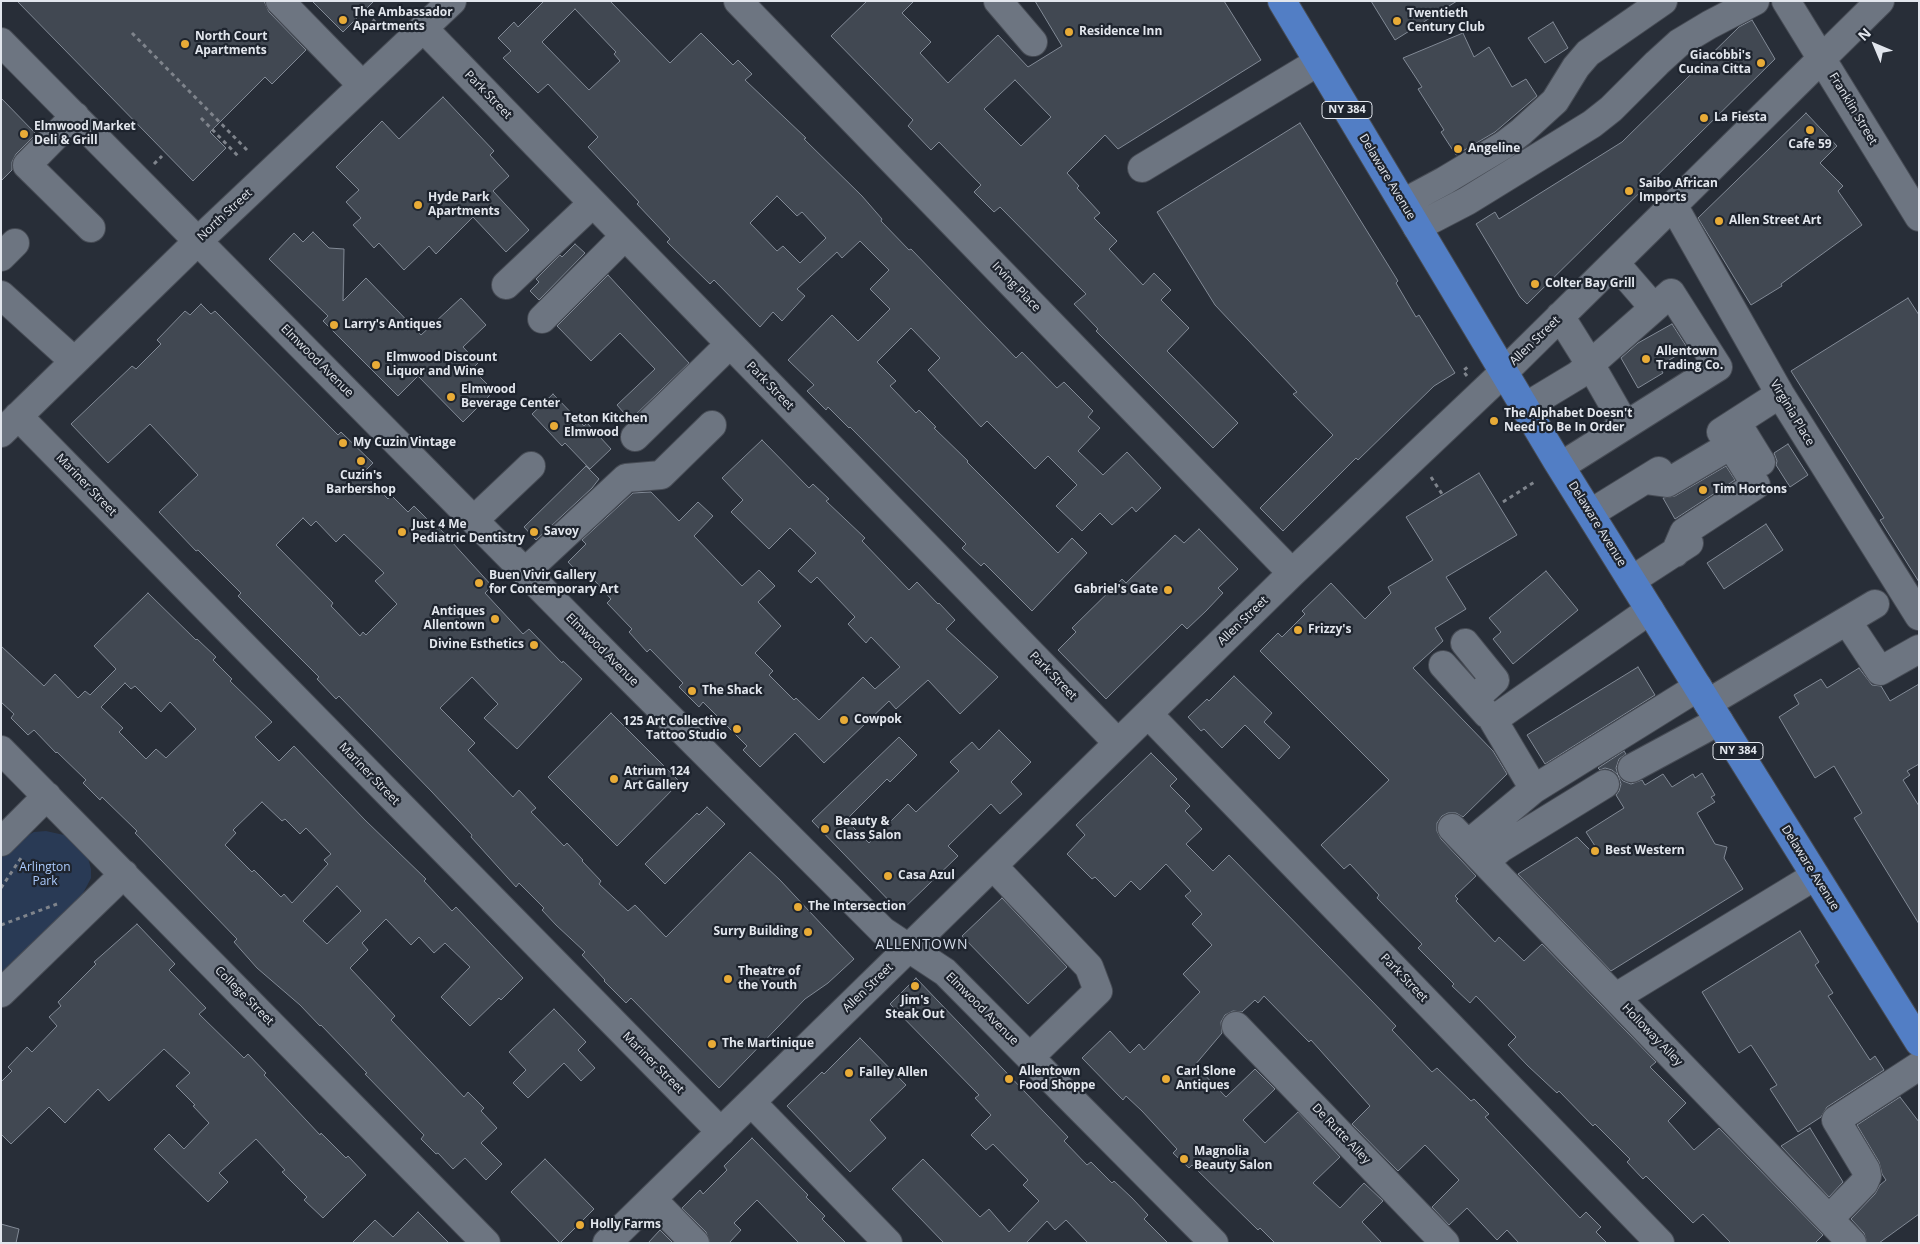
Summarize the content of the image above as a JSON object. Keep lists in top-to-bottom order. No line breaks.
{"streets":{"main road":["NY 384","Delaware Avenue"],"street":["Park Street","Franklin Street","North Street","Irving Place","Allen Street","Elmwood Avenue","Virginia Place","Mariner Street","College Street","Holloway Alley","De Rutte Alley"]},"crossings":[["Park Street","North Street"],["Park Street","Allen Street"],["Franklin Street","Allen Street"],["Delaware Avenue","Allen Street"],["North Street","Elmwood Avenue"],["North Street","Mariner Street"],["Irving Place","Allen Street"],["Allen Street","Elmwood Avenue"],["Allen Street","Virginia Place"],["Allen Street","Mariner Street"]],"districts":["ALLENTOWN"],"parks":["Arlington Park"],"places":["The Ambassador Apartments","Twentieth Century Club","Residence Inn","North Court Apartments","Giacobbi's Cucina Citta","La Fiesta","Cafe 59","Elmwood Market Deli & Grill","Angeline","Saibo African Imports","Hyde Park Apartments","Allen Street Art","Colter Bay Grill","Larry's Antiques","Allentown Trading Co.","Elmwood Discount Liquor and Wine","Elmwood Beverage Center","The Alphabet Doesn't Need To Be In Order","Teton Kitchen Elmwood","My Cuzin Vintage","Cuzin's Barbershop","Tim Hortons","Just 4 Me Pediatric Dentistry","Savoy","Buen Vivir Gallery for Contemporary Art","Gabriel's Gate","Antiques Allentown","Frizzy's","Divine Esthetics","The Shack","Cowpok","125 Art Collective Tattoo Studio","Atrium 124 Art Gallery","Beauty & Class Salon","Best Western","Casa Azul","The Intersection","Surry Building","Theatre of the Youth","Jim's Steak Out","The Martinique","Falley Allen","Allentown Food Shoppe","Carl Slone Antiques","Magnolia Beauty Salon","Holly Farms"],"north":"top left"}
